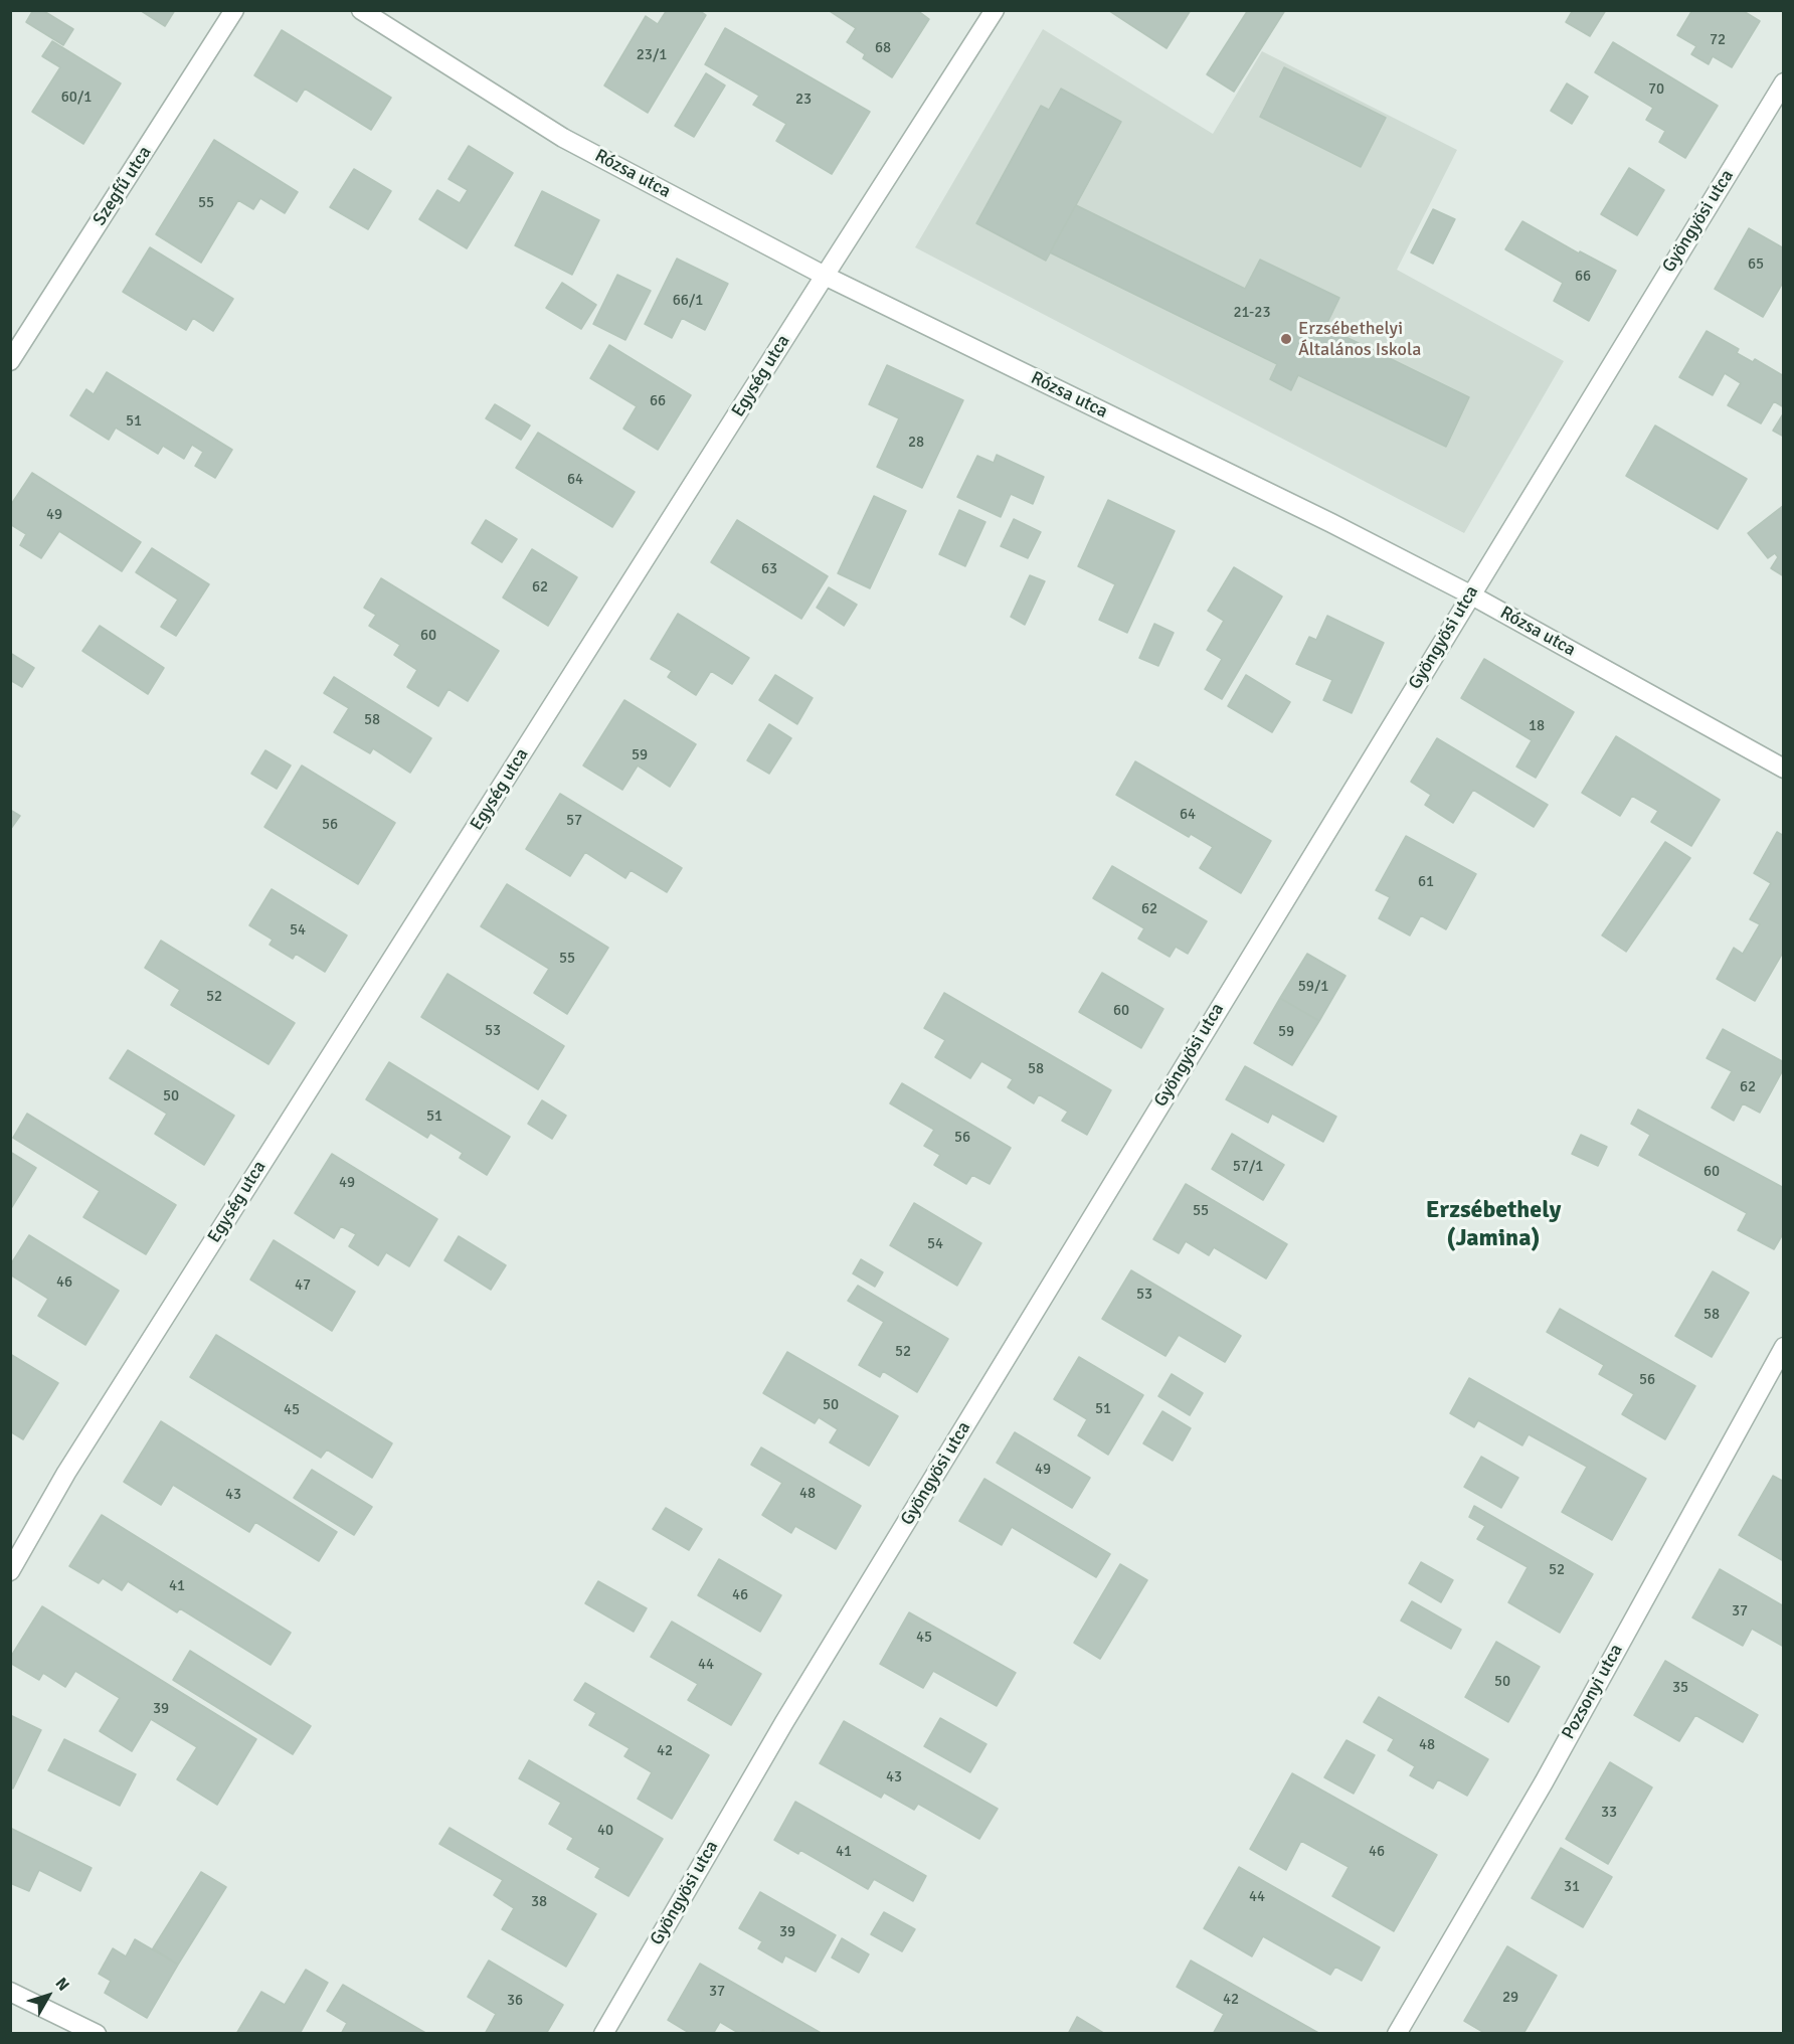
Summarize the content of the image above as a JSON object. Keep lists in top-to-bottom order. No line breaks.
{"streets":{"street":["Rózsa utca","Szegfű utca","Gyöngyösi utca","Egység utca","Pozsonyi utca"]},"crossings":[["Rózsa utca","Gyöngyösi utca"],["Rózsa utca","Egység utca"]],"districts":["Erzsébethely (Jamina)"],"places":["Erzsébethelyi Általános Iskola"],"house_numbers":["72","68","23/1","70","60/1","23","55","65","66","66/1","21-23","66","51","28","64","49","63","62","60","58","18","59","64","57","56","61","62","54","55","59/1","52","60","53","59","58","62","50","51","56","57/1","60","49","55","54","46","47","53","58","52","56","50","51","45","49","48","43","52","41","46","37","45","44","50","35","39","48","42","43","33","40","41","46","31","44","38","39","37","29","42","36"],"north":"top right"}
